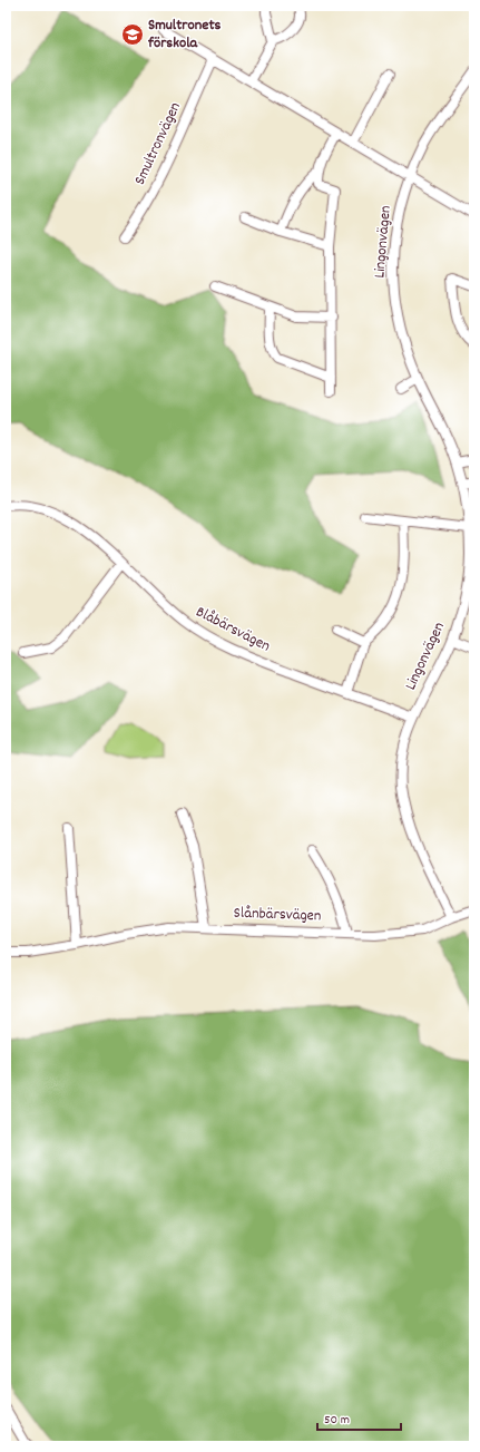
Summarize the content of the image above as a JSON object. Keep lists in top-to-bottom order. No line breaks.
{"streets":{"street":["Smultronvägen","Lingonvägen","Blåbärsvägen","Slånbärsvägen"]},"crossings":[["Lingonvägen","Blåbärsvägen"],["Lingonvägen","Slånbärsvägen"]],"places":{"school or university":["Smultronets förskola"]},"scale_bar":"50 m"}
